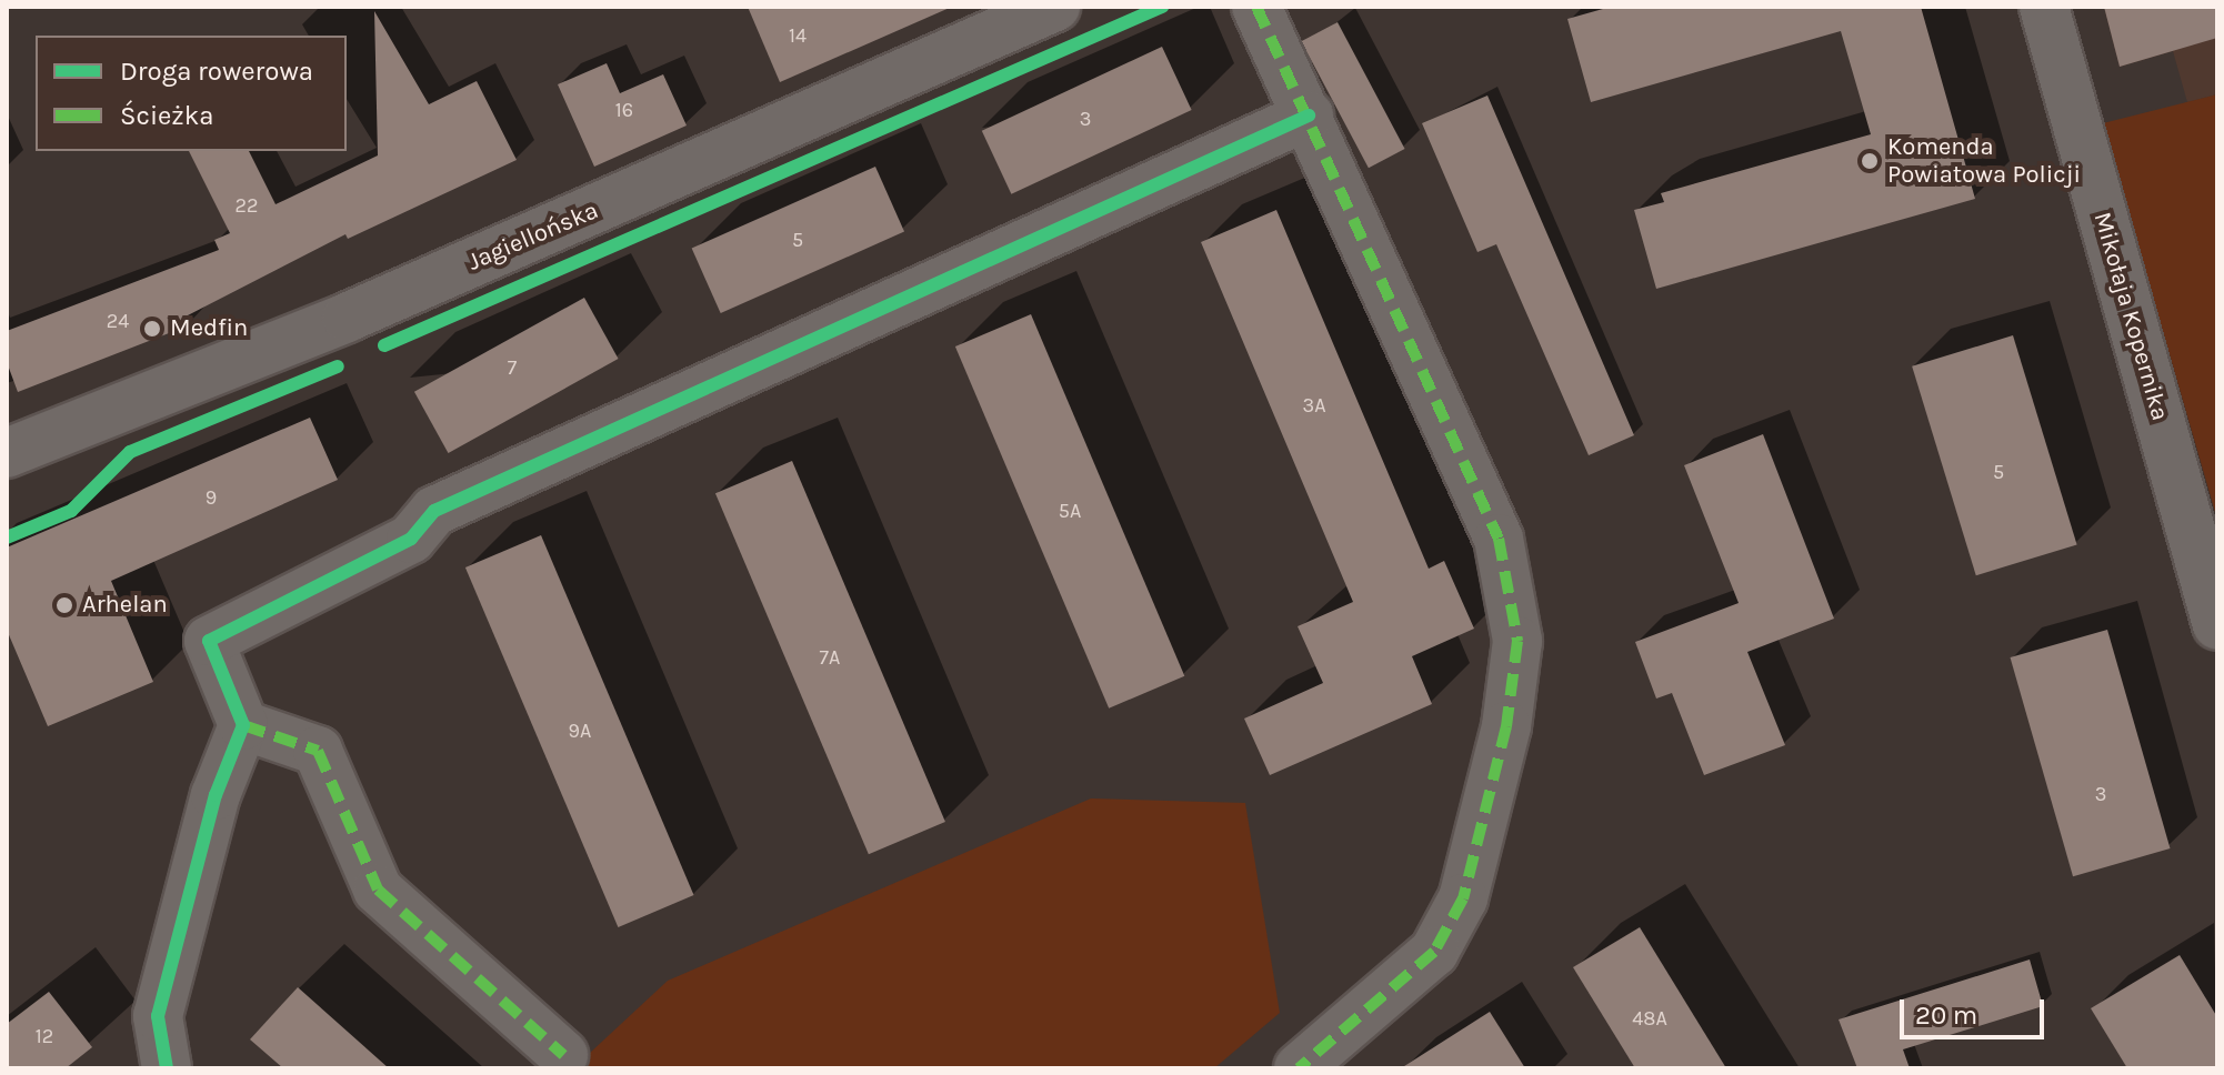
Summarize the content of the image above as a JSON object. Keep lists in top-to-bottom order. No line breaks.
{"streets":{"street":["Jagiellońska","Mikołaja Kopernika"]},"places":["Komenda Powiatowa Policji","Medfin","Arhelan"],"house_numbers":["14","16","3","22","5","24","7","3A","5","9","5A","7A","9A","3","48A","12"],"legend":["Droga rowerowa","Ścieżka"],"scale_bar":"20 m"}
